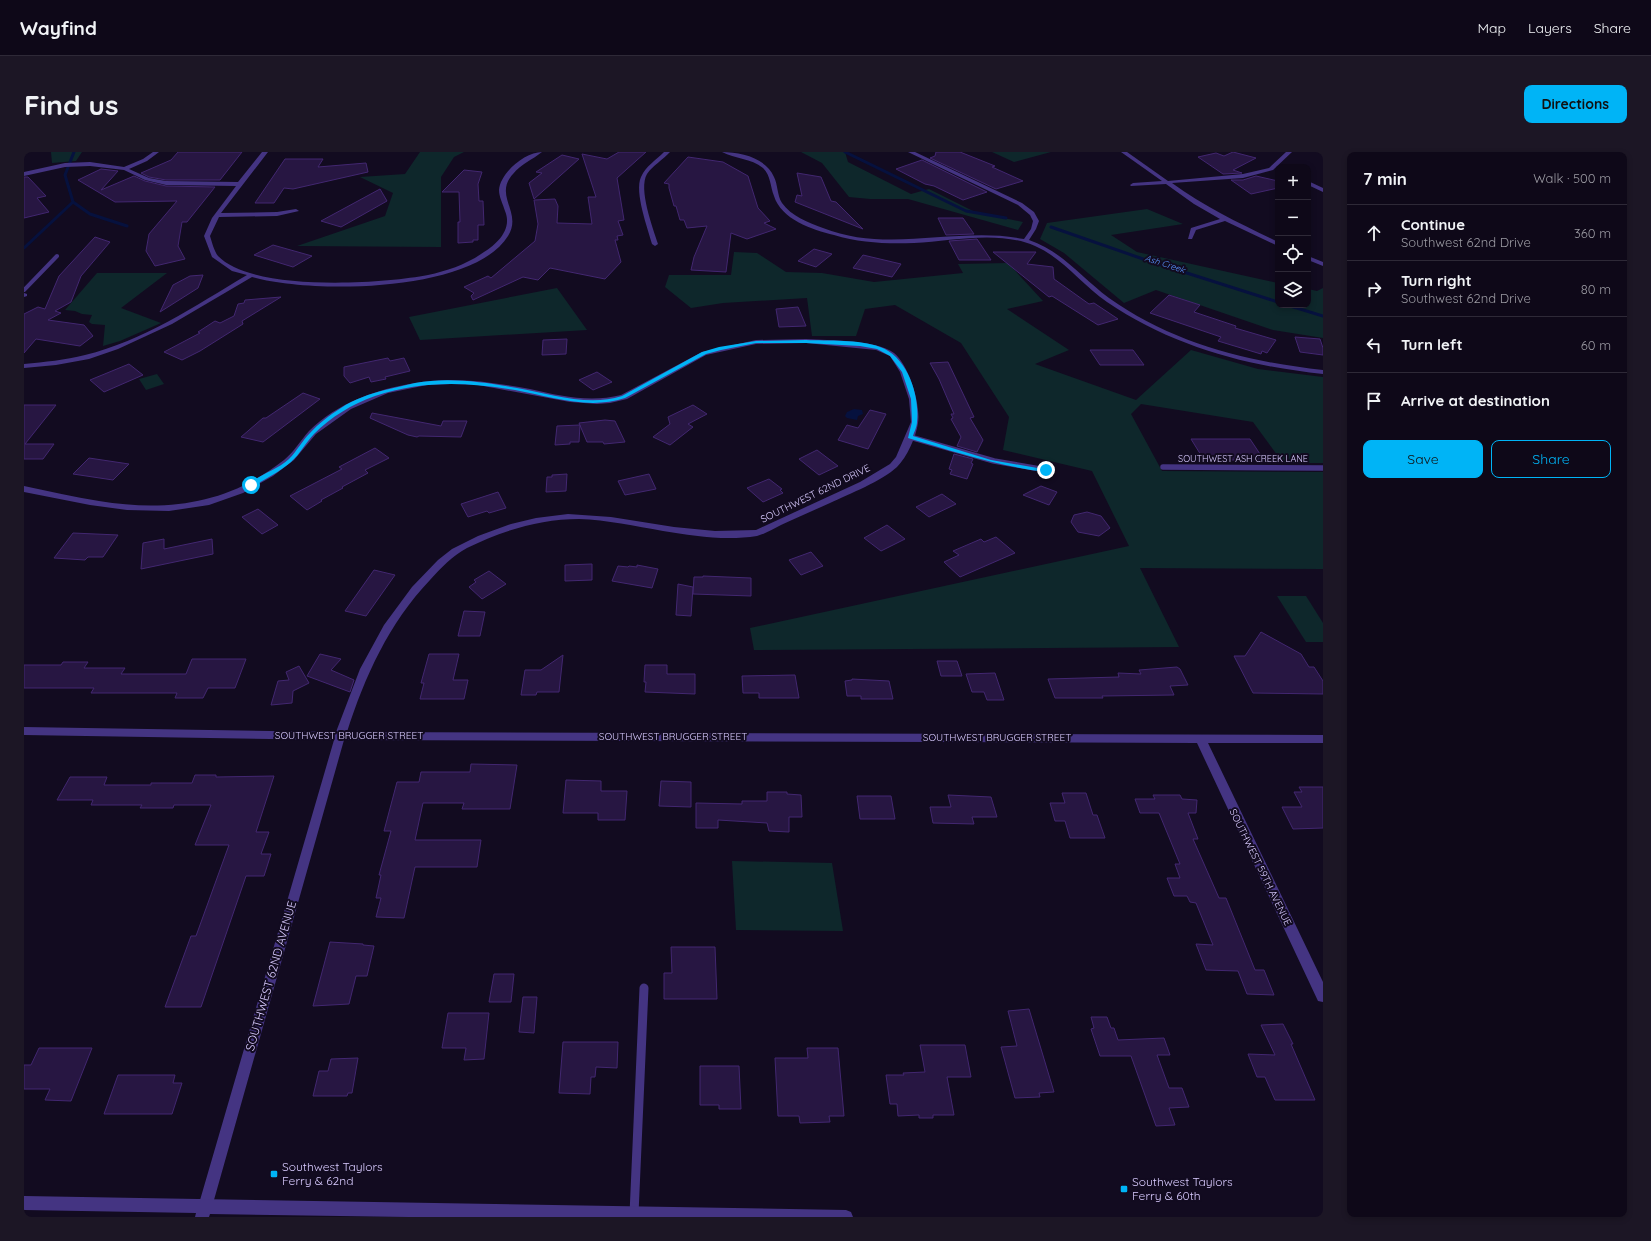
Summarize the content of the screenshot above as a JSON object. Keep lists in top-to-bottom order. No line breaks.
{"streets":{"street":["SOUTHWEST 62ND DRIVE","SOUTHWEST BRUGGER STREET","SOUTHWEST 59TH AVENUE","SOUTHWEST 62ND AVENUE"],"lane":["SOUTHWEST ASH CREEK LANE"]},"crossings":[["SOUTHWEST 62ND DRIVE","SOUTHWEST BRUGGER STREET"],["SOUTHWEST 62ND DRIVE","SOUTHWEST 62ND AVENUE"],["SOUTHWEST BRUGGER STREET","SOUTHWEST 59TH AVENUE"],["SOUTHWEST BRUGGER STREET","SOUTHWEST 62ND AVENUE"]],"water":["Ash Creek"],"places":{"transit":["Southwest Taylors Ferry & 62nd","Southwest Taylors Ferry & 60th"]},"page":{"header":"Wayfind","nav":["Map","Layers","Share"],"buttons":["Directions",["Save","Share"]],"title":"Find us","heading":["7 min","Walk · 500 m"],"map_buttons":["+","−"],"list":[["Continue","Southwest 62nd Drive","360 m"],["Turn right","Southwest 62nd Drive","80 m"],["Turn left","60 m"],"Arrive at destination"]}}
